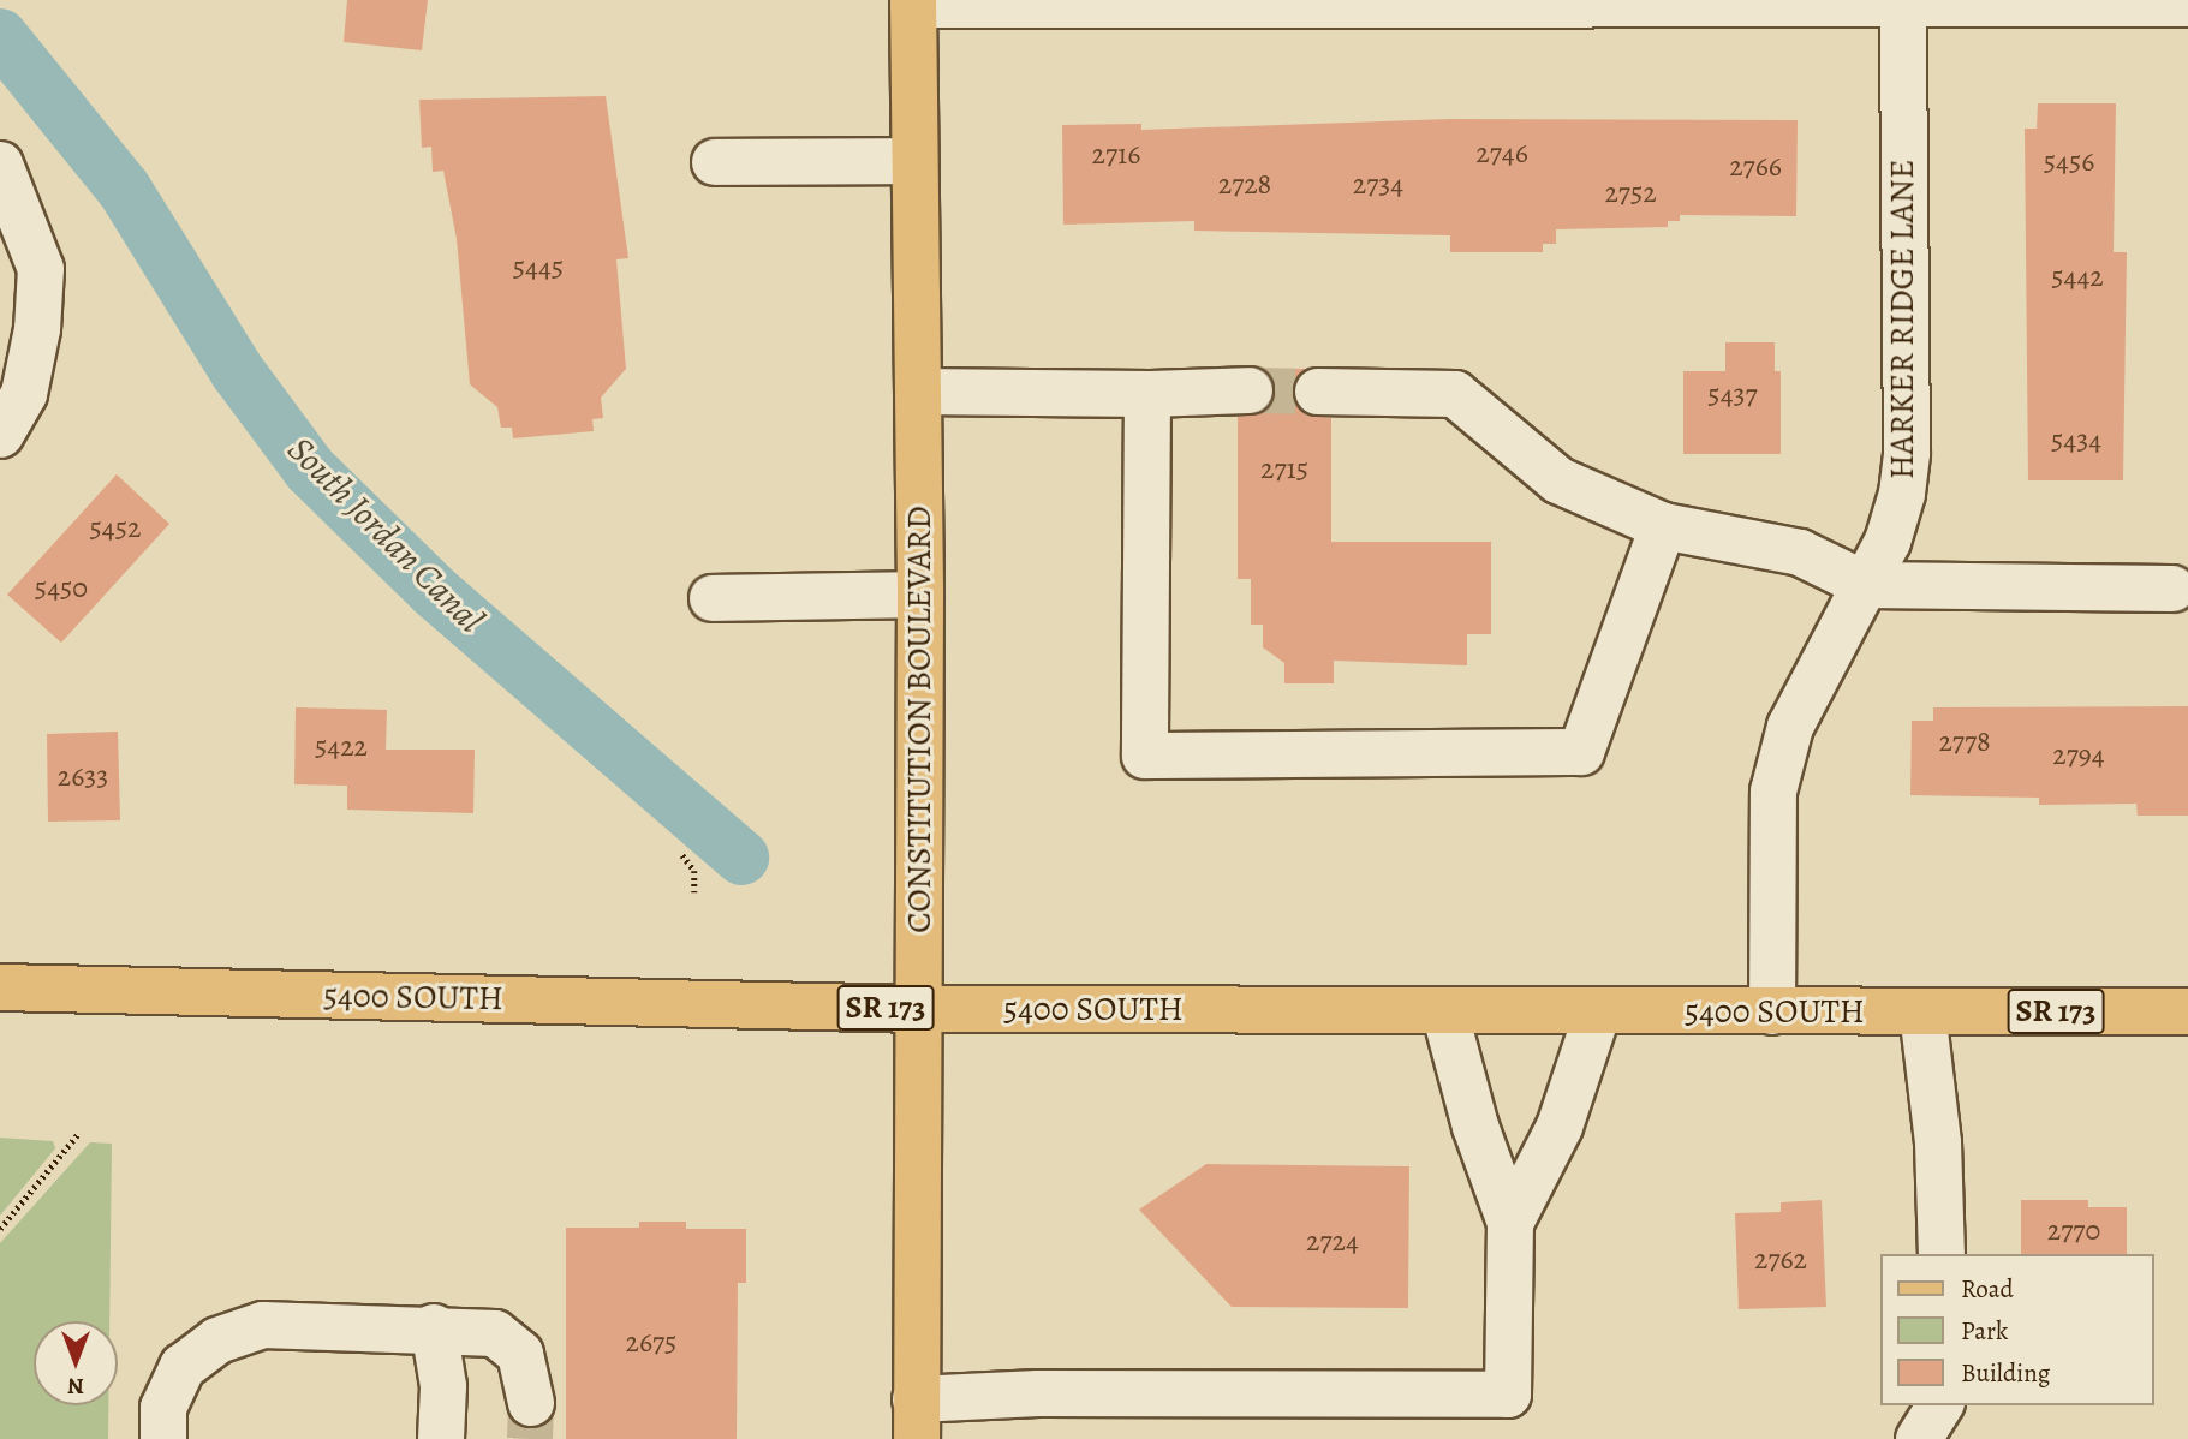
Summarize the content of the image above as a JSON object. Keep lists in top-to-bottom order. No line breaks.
{"streets":{"main road":["CONSTITUTION BOULEVARD","5400 SOUTH","SR 173"],"street":["HARKER RIDGE LANE"]},"crossings":[["HARKER RIDGE LANE","5400 SOUTH"],["CONSTITUTION BOULEVARD","5400 SOUTH"]],"water":["South Jordan Canal"],"house_numbers":["2746","2716","5456","2766","2728","2734","2752","5445","5442","5437","5434","2715","5452","5450","2778","5422","2794","2633","2770","2724","2762","2675"],"legend":["Road","Park","Building"],"north":"bottom"}
